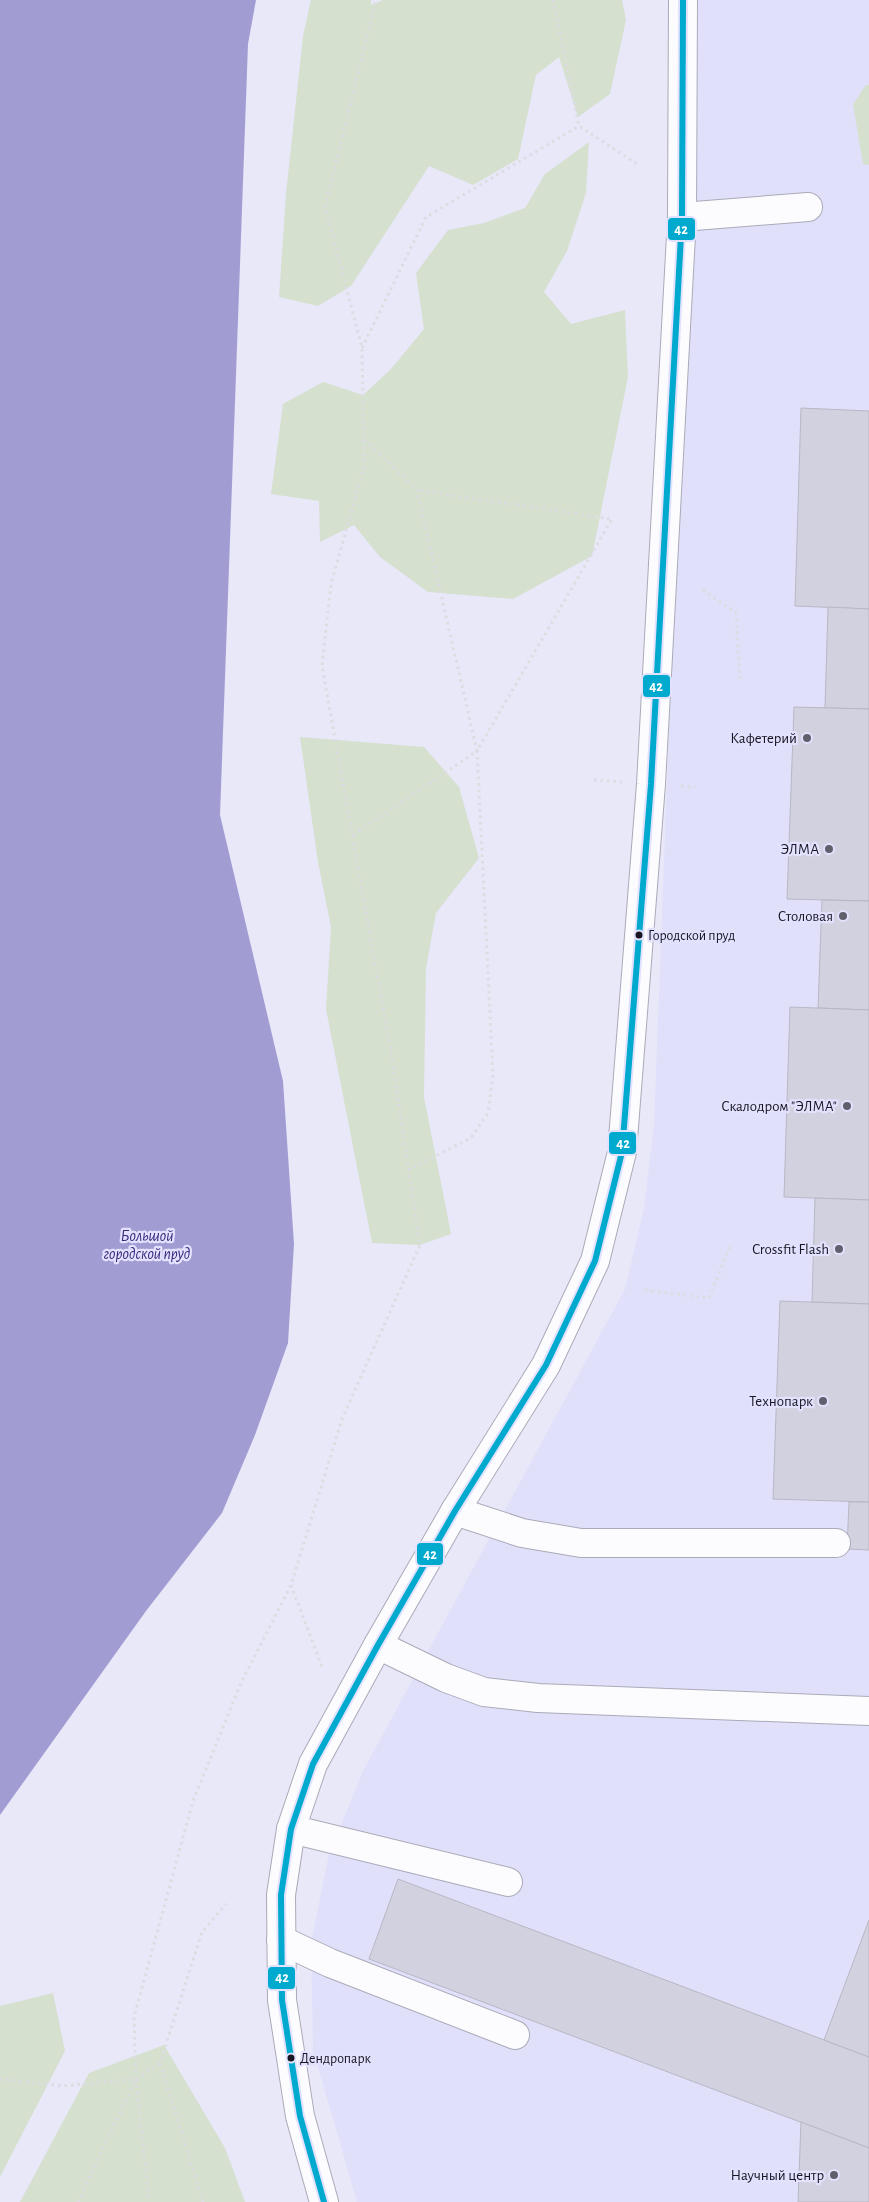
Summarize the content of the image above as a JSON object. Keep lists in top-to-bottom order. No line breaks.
{"water":["Большой городской пруд"],"places":["Кафетерий","ЭЛМА","Столовая","Городской пруд","Скалодром \"ЭЛМА\"","Crossfit Flash","Технопарк","Дендропарк","Научный центр"],"lines":["transit line 42"]}
